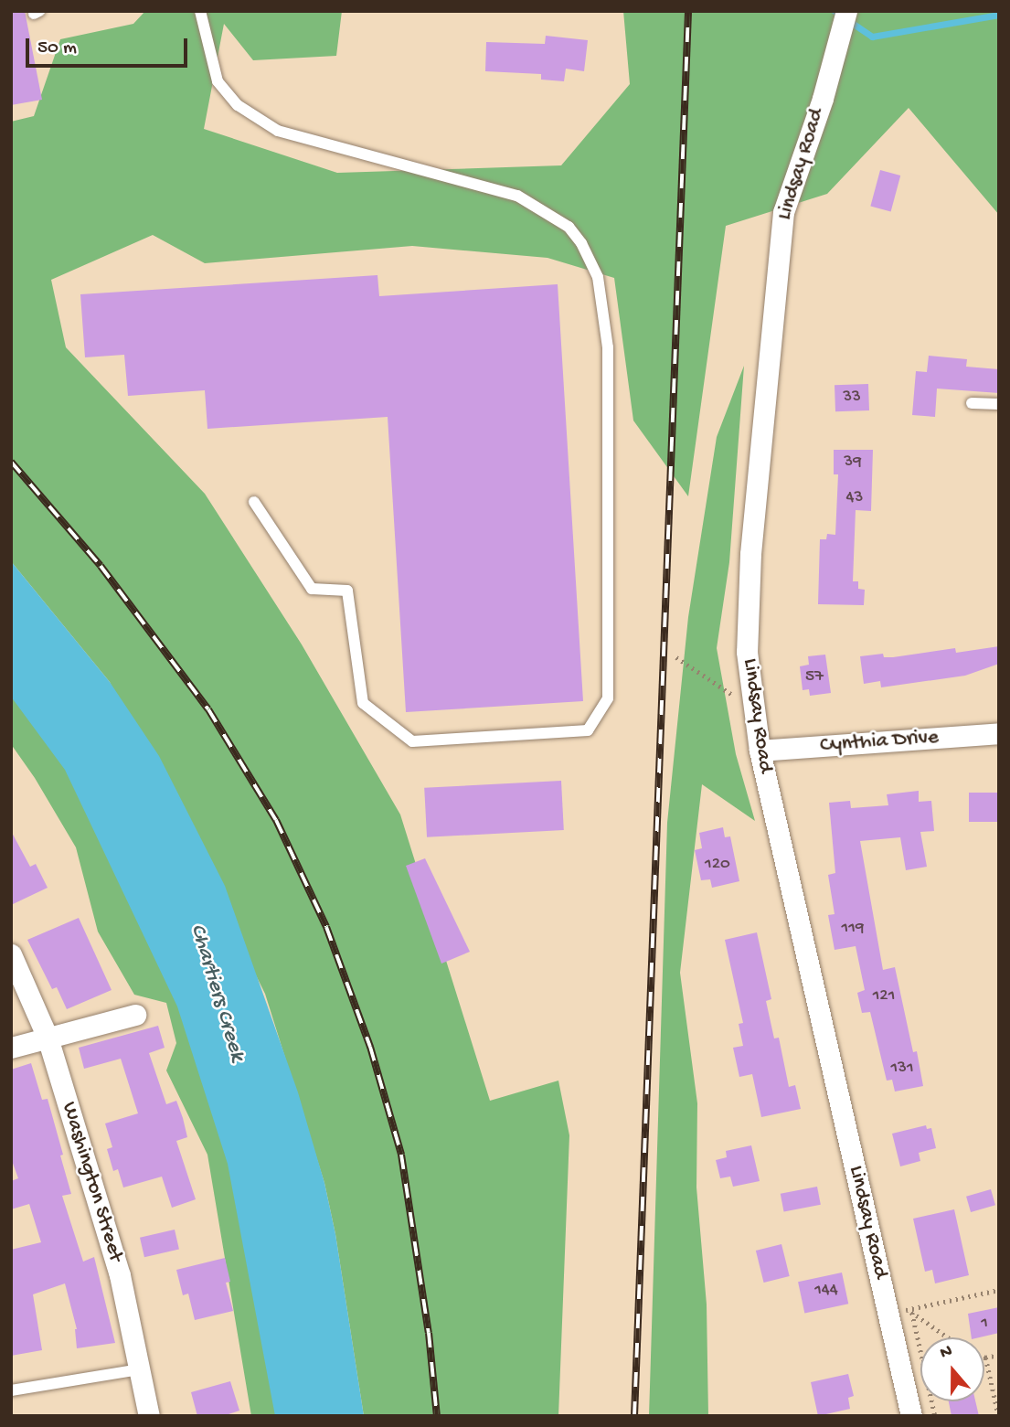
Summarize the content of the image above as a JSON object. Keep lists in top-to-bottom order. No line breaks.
{"streets":{"street":["Lindsay Road","Cynthia Drive","Washington Street"]},"crossings":[["Lindsay Road","Cynthia Drive"]],"water":["Chartiers Creek"],"house_numbers":["33","39","43","57","120","119","121","131","144","1"],"scale_bar":"50 m","north":"top"}
